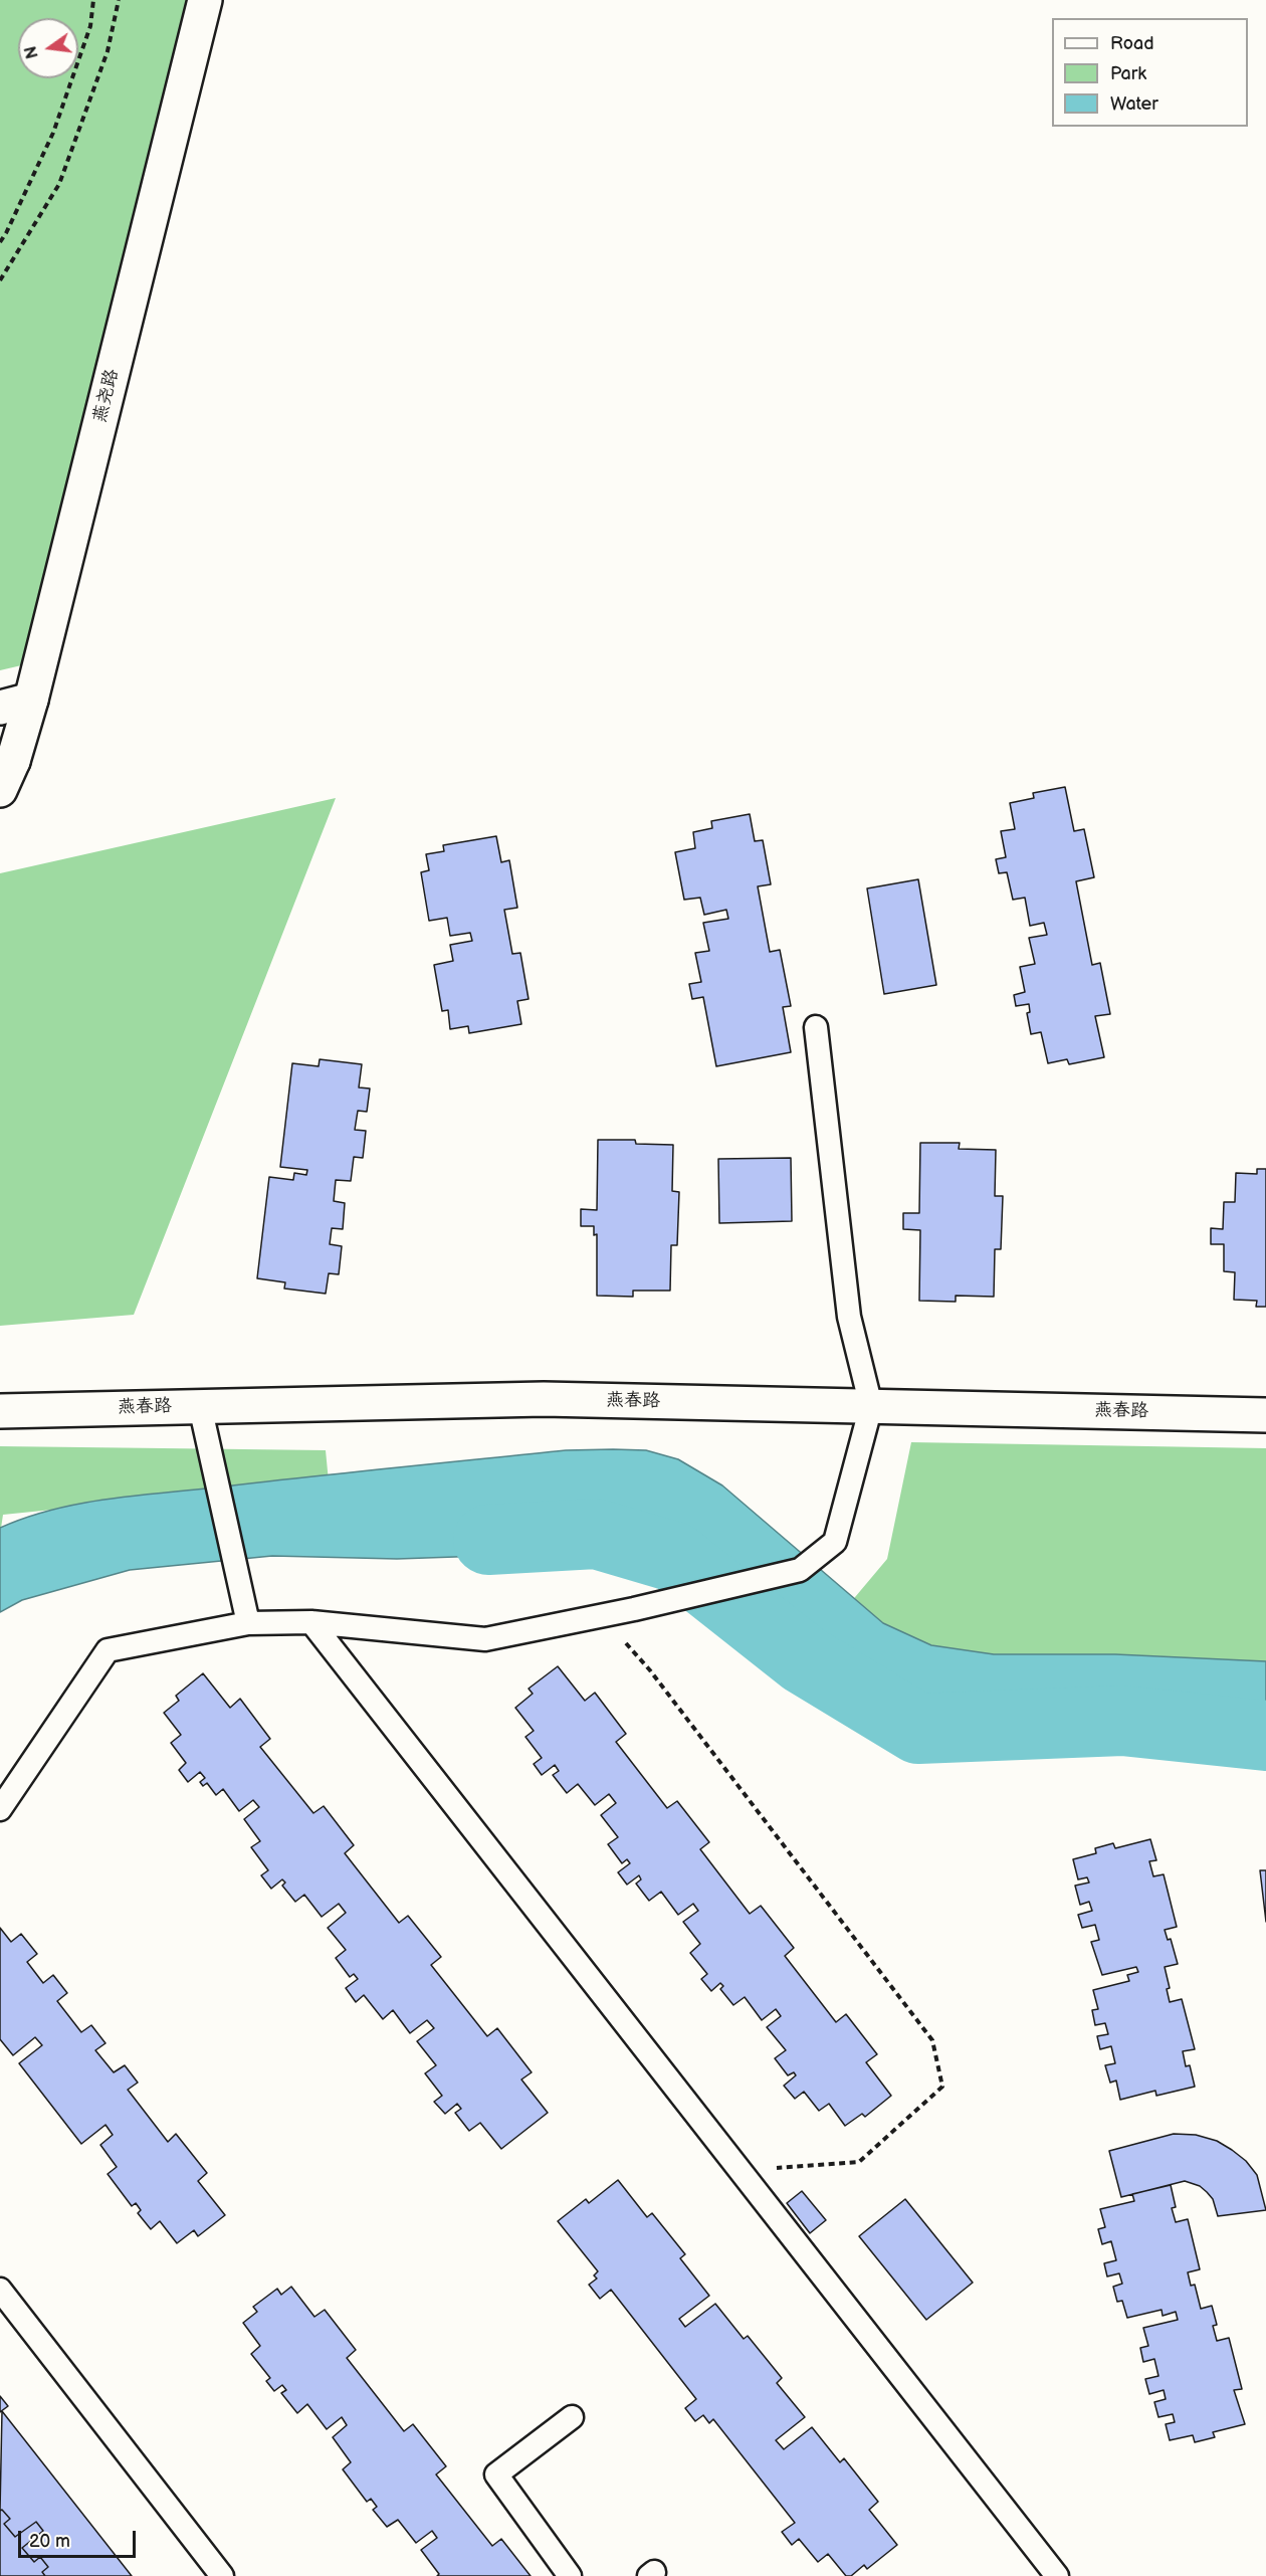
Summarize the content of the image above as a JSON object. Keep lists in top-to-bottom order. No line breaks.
{"streets":{"street":["燕尧路","燕春路"]},"legend":["Road","Park","Water"],"scale_bar":"20 m","north":"left"}
